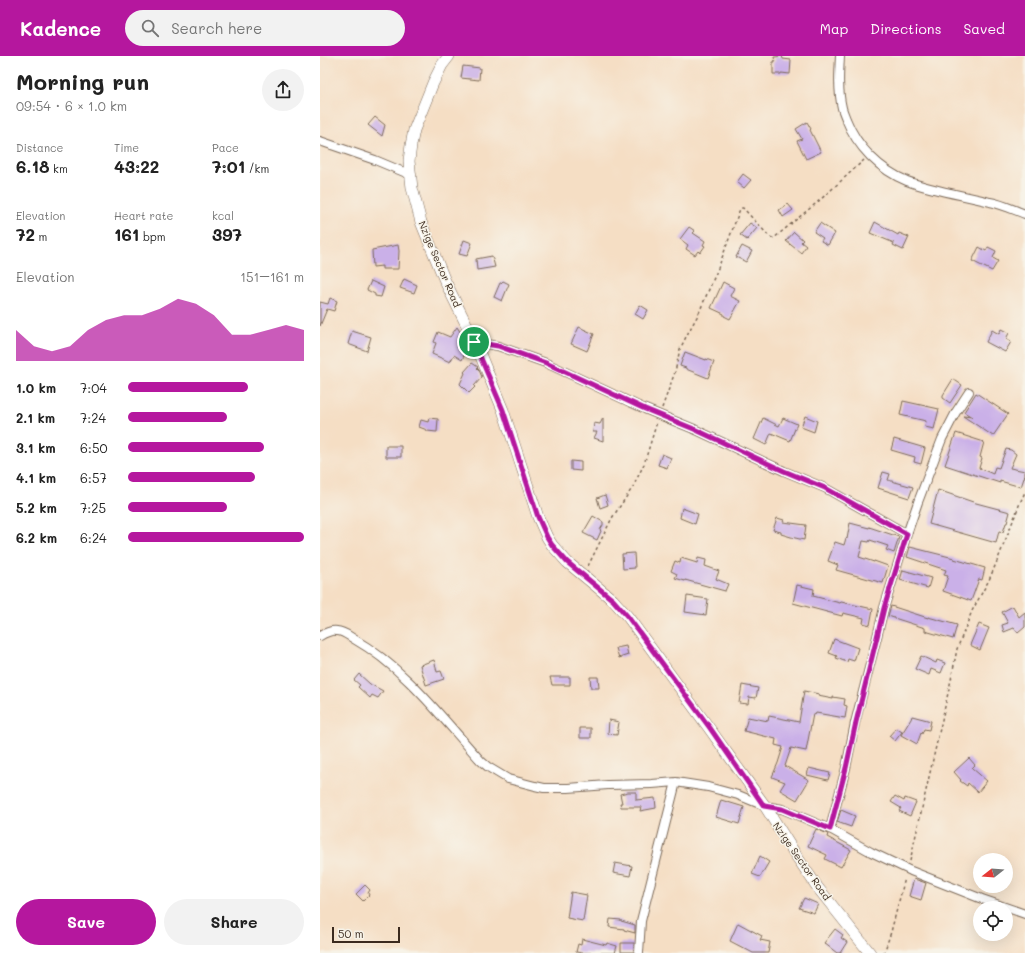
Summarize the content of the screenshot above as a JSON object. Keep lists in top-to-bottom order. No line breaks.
{"streets":{"main road":["Nzige Sector Road"]},"scale_bar":"50 m","north":"left","page":{"header":"Kadence","search":"Search here","nav":["Map","Directions","Saved"],"heading":["Morning run","09:54 · 6 × 1.0 km"],"stats":[["Distance","6.18 km"],["Time","43:22"],["Pace","7:01 /km"],["Elevation","72 m"],["Heart rate","161 bpm"],["kcal","397"]],"chart":["Elevation","151–161 m"],"list":[{"name":"1.0 km","note":"7:04"},{"name":"2.1 km","note":"7:24"},{"name":"3.1 km","note":"6:50"},{"name":"4.1 km","note":"6:57"},{"name":"5.2 km","note":"7:25"},{"name":"6.2 km","note":"6:24"}],"buttons":["Save","Share"],"scale":"50 m"}}
